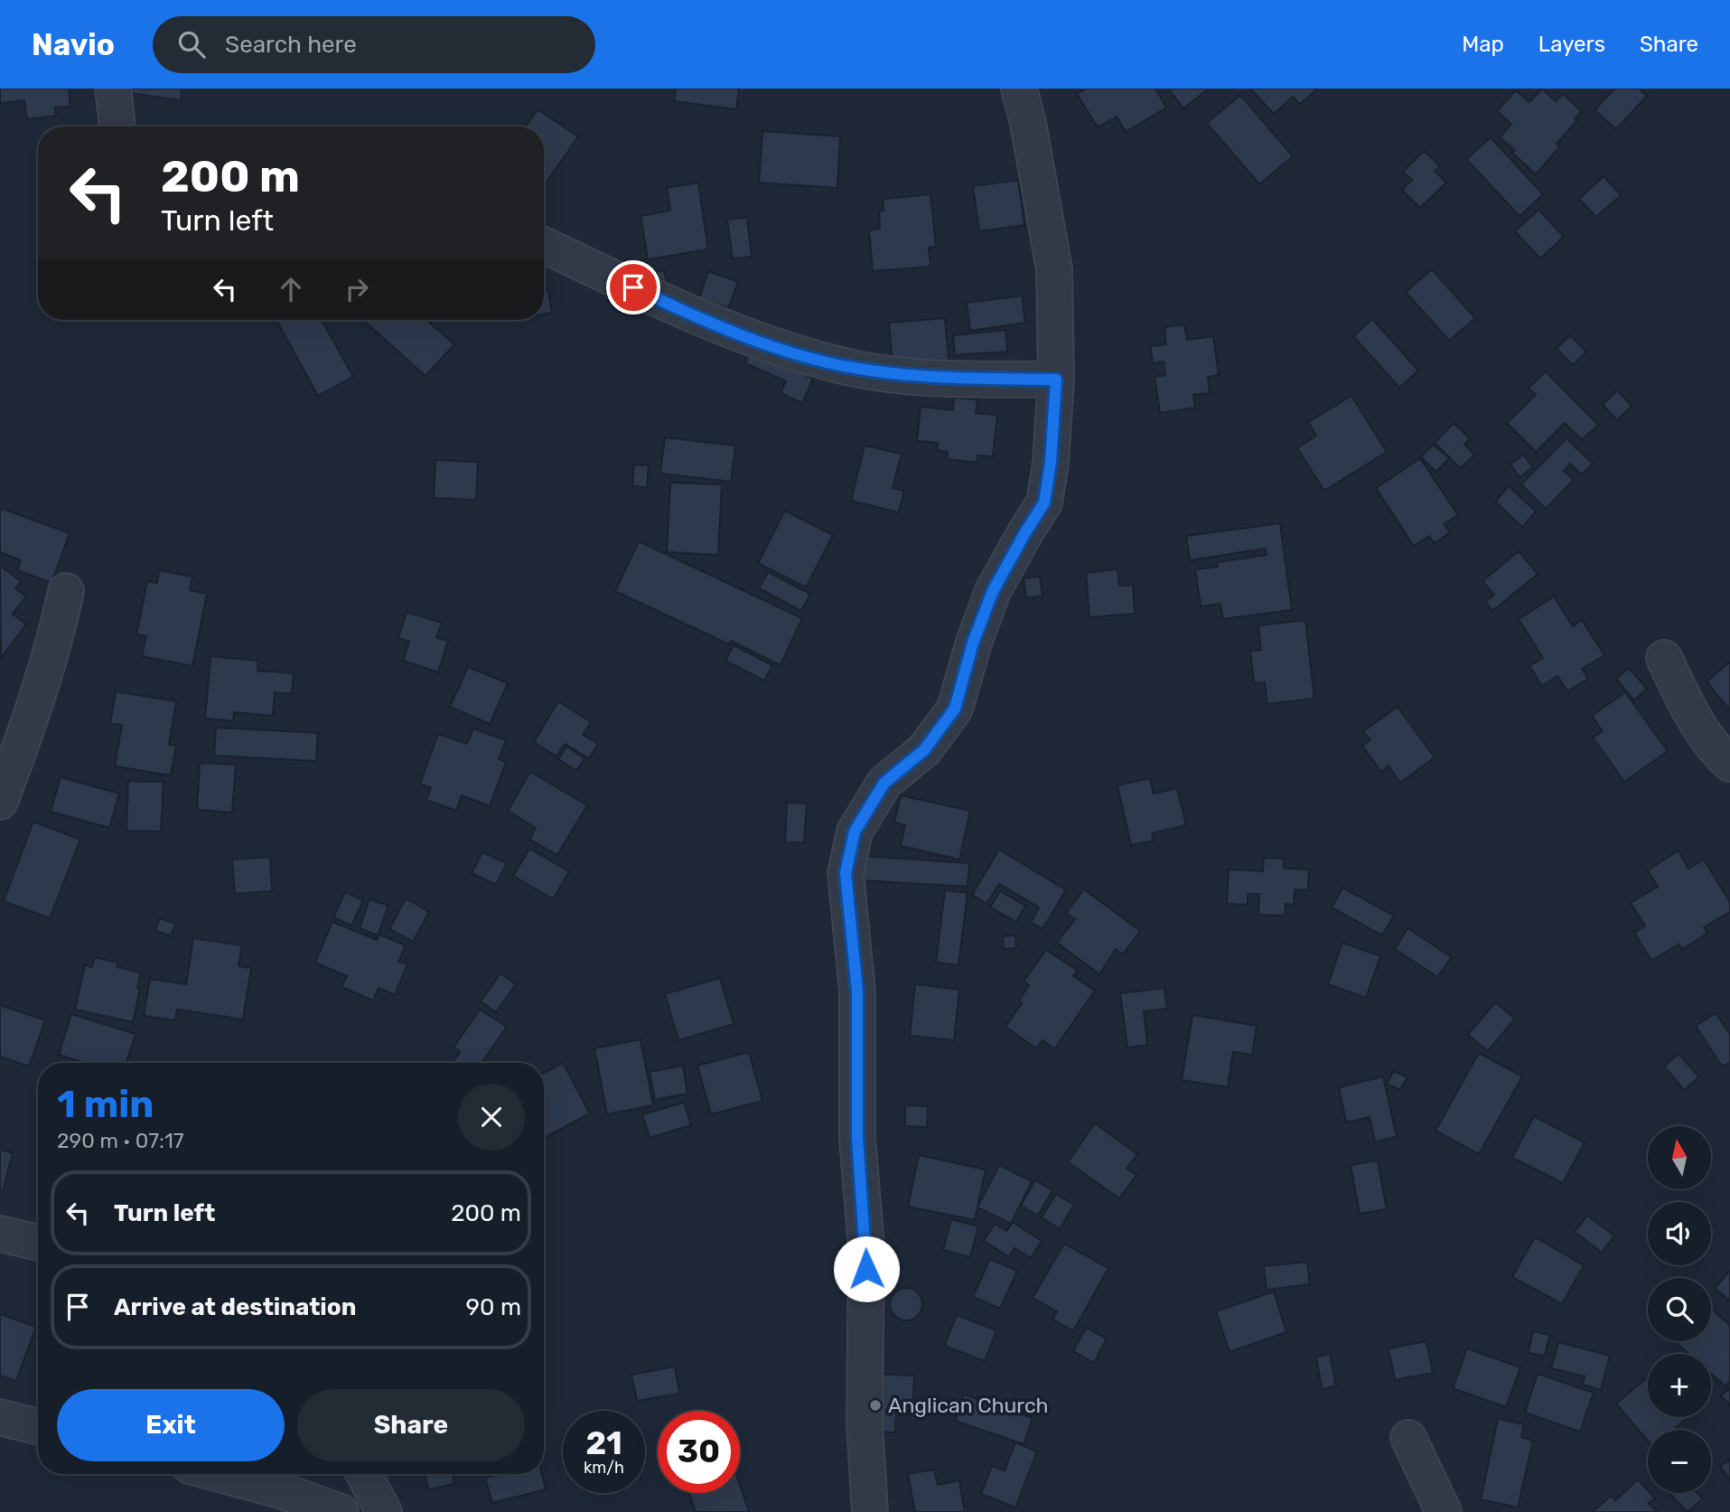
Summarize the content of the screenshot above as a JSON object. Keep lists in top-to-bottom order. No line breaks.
{"places":["Anglican Church"],"north":"top","page":{"header":"Navio","search":"Search here","nav":["Map","Layers","Share"],"turn":["200 m","Turn left"],"heading":["1 min","290 m · 07:17"],"map_buttons":["+","−"],"list":[{"name":"Turn left","value":"200 m"},{"name":"Arrive at destination","value":"90 m"}],"buttons":["Exit","Share"],"speed":"21 km/h","limit":"30"}}
